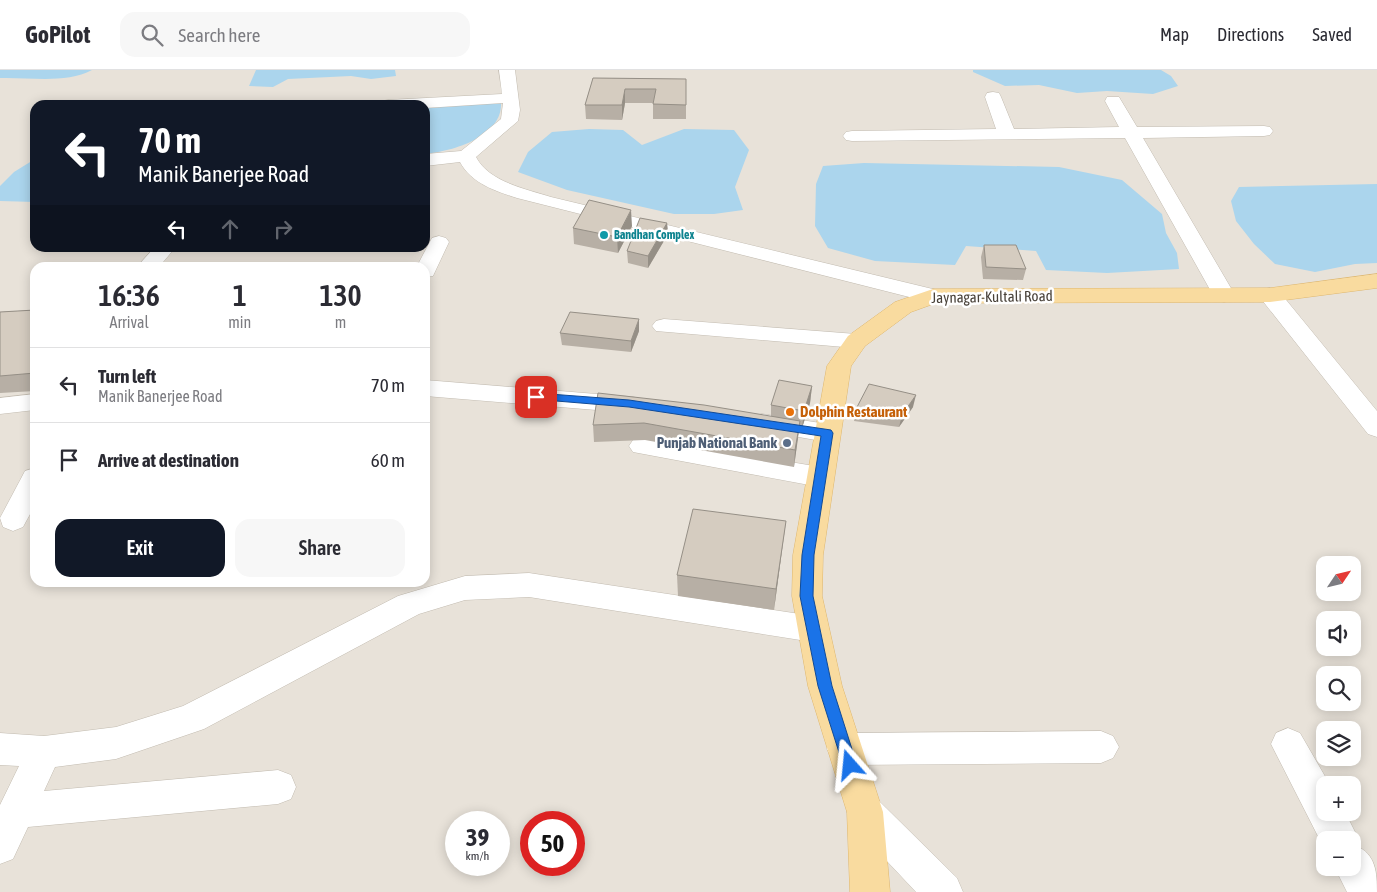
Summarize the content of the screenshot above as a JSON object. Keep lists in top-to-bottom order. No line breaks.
{"streets":{"main road":["Jaynagar-Kultali Road"]},"places":["Bandhan Complex","Dolphin Restaurant","Punjab National Bank"],"north":"top right","page":{"header":"GoPilot","search":"Search here","nav":["Map","Directions","Saved"],"turn":["70 m","Manik Banerjee Road"],"eta":["16:36","Arrival","1","min","130","m"],"list":[{"name":"Turn left","note":"Manik Banerjee Road","value":"70 m"},{"name":"Arrive at destination","value":"60 m"}],"buttons":["Exit","Share"],"map_buttons":["+","−"],"speed":"39 km/h","limit":"50"}}
